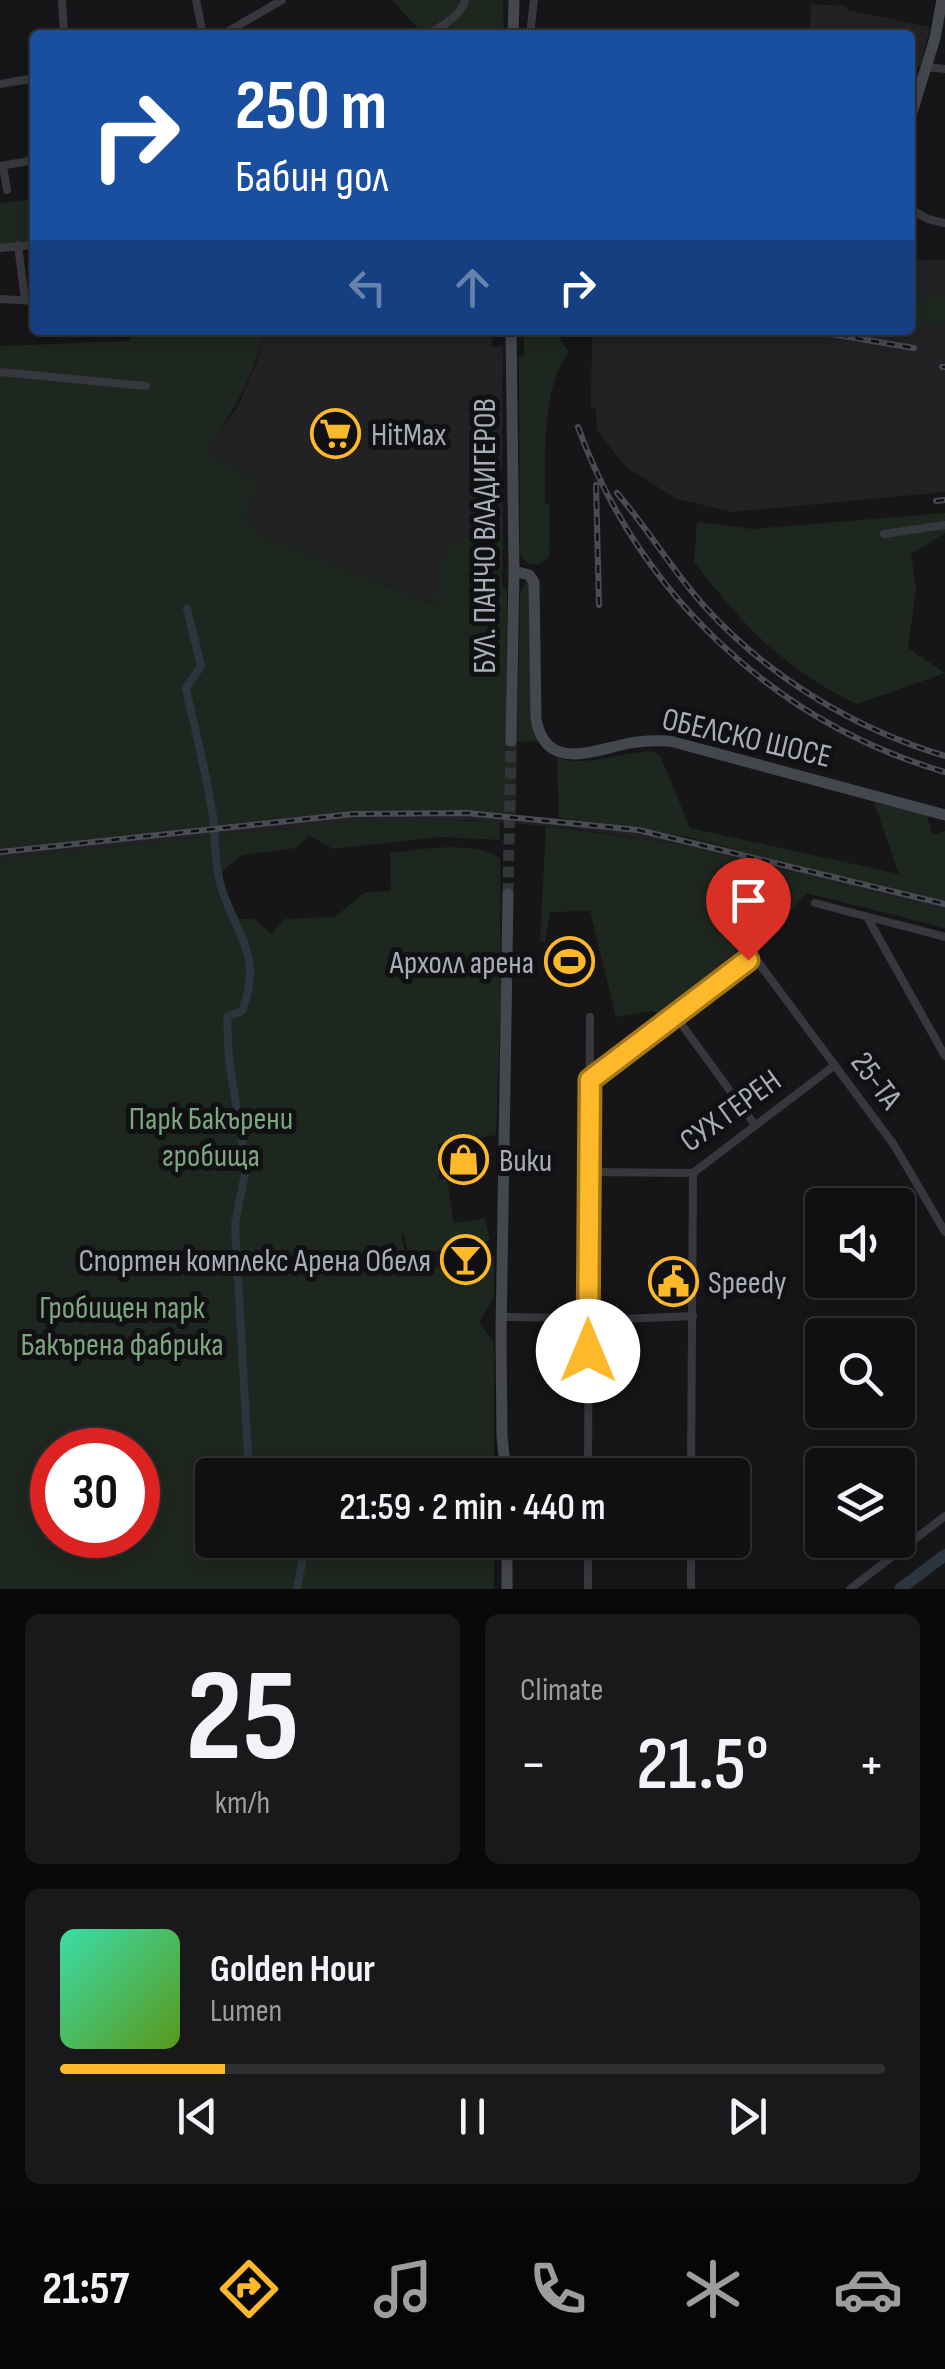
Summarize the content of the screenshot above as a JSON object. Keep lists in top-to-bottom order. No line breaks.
{"streets":{"street":["БУЛ. ПАНЧО ВЛАДИГЕРОВ","ОБЕЛСКО ШОСЕ","25-ТА","СУХ ГЕРЕН"]},"crossings":[["БУЛ. ПАНЧО ВЛАДИГЕРОВ","ОБЕЛСКО ШОСЕ"],["25-ТА","СУХ ГЕРЕН"]],"parks":["Парк Бакърени гробища","Гробищен парк Бакърена фабрика"],"places":{"supermarket":["HitMax"],"sports":["Архолл арена"],"shop":["Вики"],"bar":["Спортен комплекс Арена Обеля"],"public building":["Speedy"]},"page":{"turn":["250 m","Бабин дол"],"limit":"30","trip":"21:59 · 2 min · 440 m","tile":[["25","km/h"],"Climate"],"heat":["−","21.5°","+"],"song":["Golden Hour","Lumen"],"tabs":"21:57"}}
